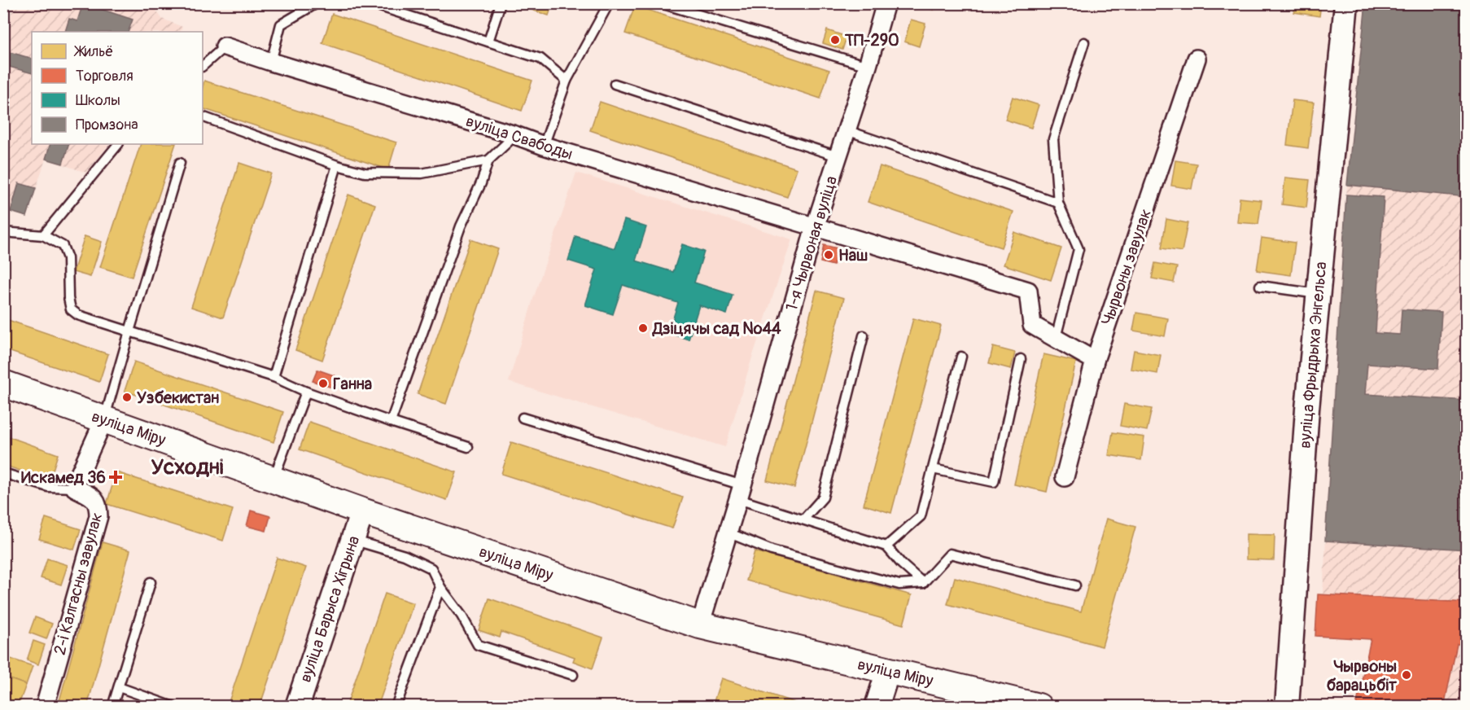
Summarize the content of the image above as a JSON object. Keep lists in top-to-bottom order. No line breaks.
{"streets":{"main road":["вуліца Міру"],"street":["вуліца Свабоды","1-я Чырвоная вуліца","Чырвоны завулак","вуліца Фрыдрыха Энгельса","2-і Калгасны завулак","вуліца Барыса Хігрына"]},"crossings":[["вуліца Свабоды","1-я Чырвоная вуліца"],["1-я Чырвоная вуліца","вуліца Міру"],["вуліца Міру","вуліца Барыса Хігрына"]],"districts":["Усходні"],"places":{"other":["ТП-290","Наш","Дзіцячы сад №44","Ганна","Узбекистан","Чырвоны барацьбіт"],"health":["Искамед 36"]},"legend":["Жильё","Торговля","Школы","Промзона"]}
